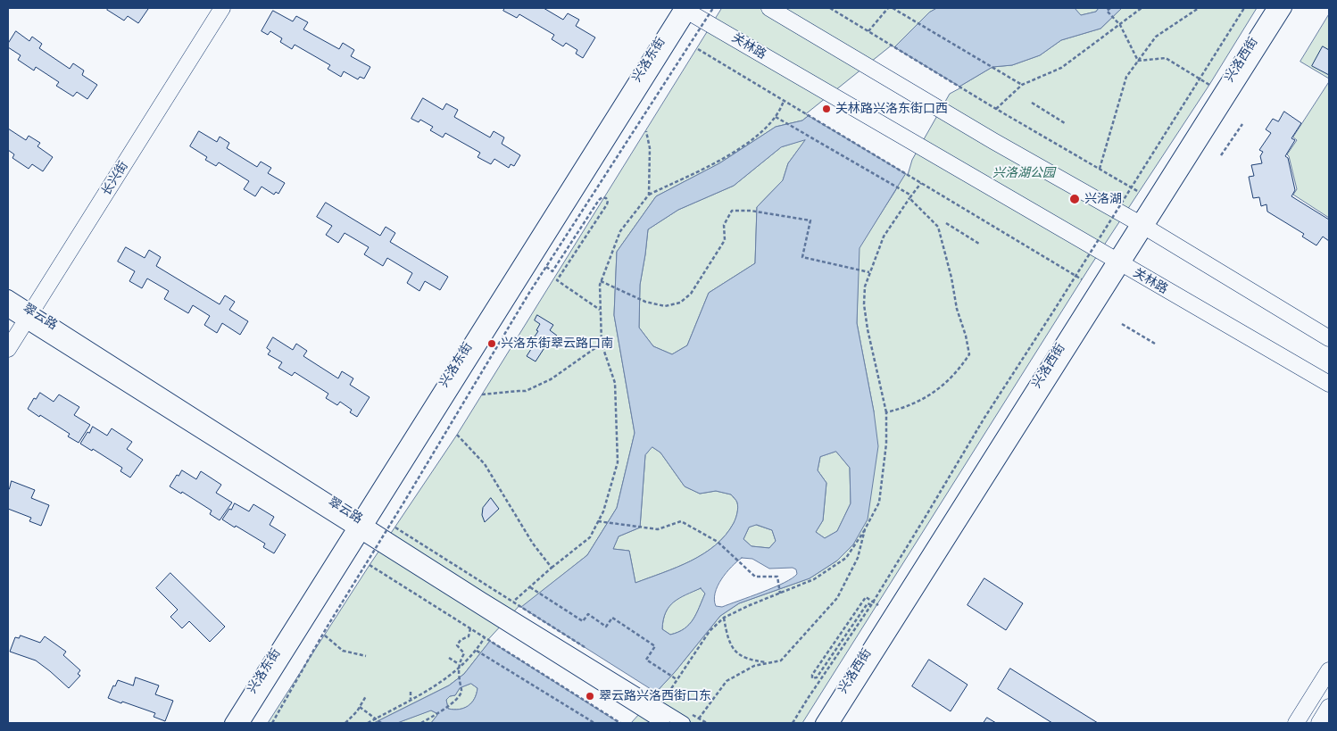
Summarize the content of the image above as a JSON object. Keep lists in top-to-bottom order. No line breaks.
{"streets":{"main road":["关林路","长兴街"],"street":["兴洛东街","兴洛西街","翠云路"]},"crossings":[["关林路","兴洛东街"],["关林路","兴洛西街"],["兴洛东街","翠云路"],["长兴街","翠云路"]],"parks":["兴洛湖公园"],"places":["关林路兴洛东街口西","兴洛湖","兴洛东街翠云路口南","翠云路兴洛西街口东"]}
